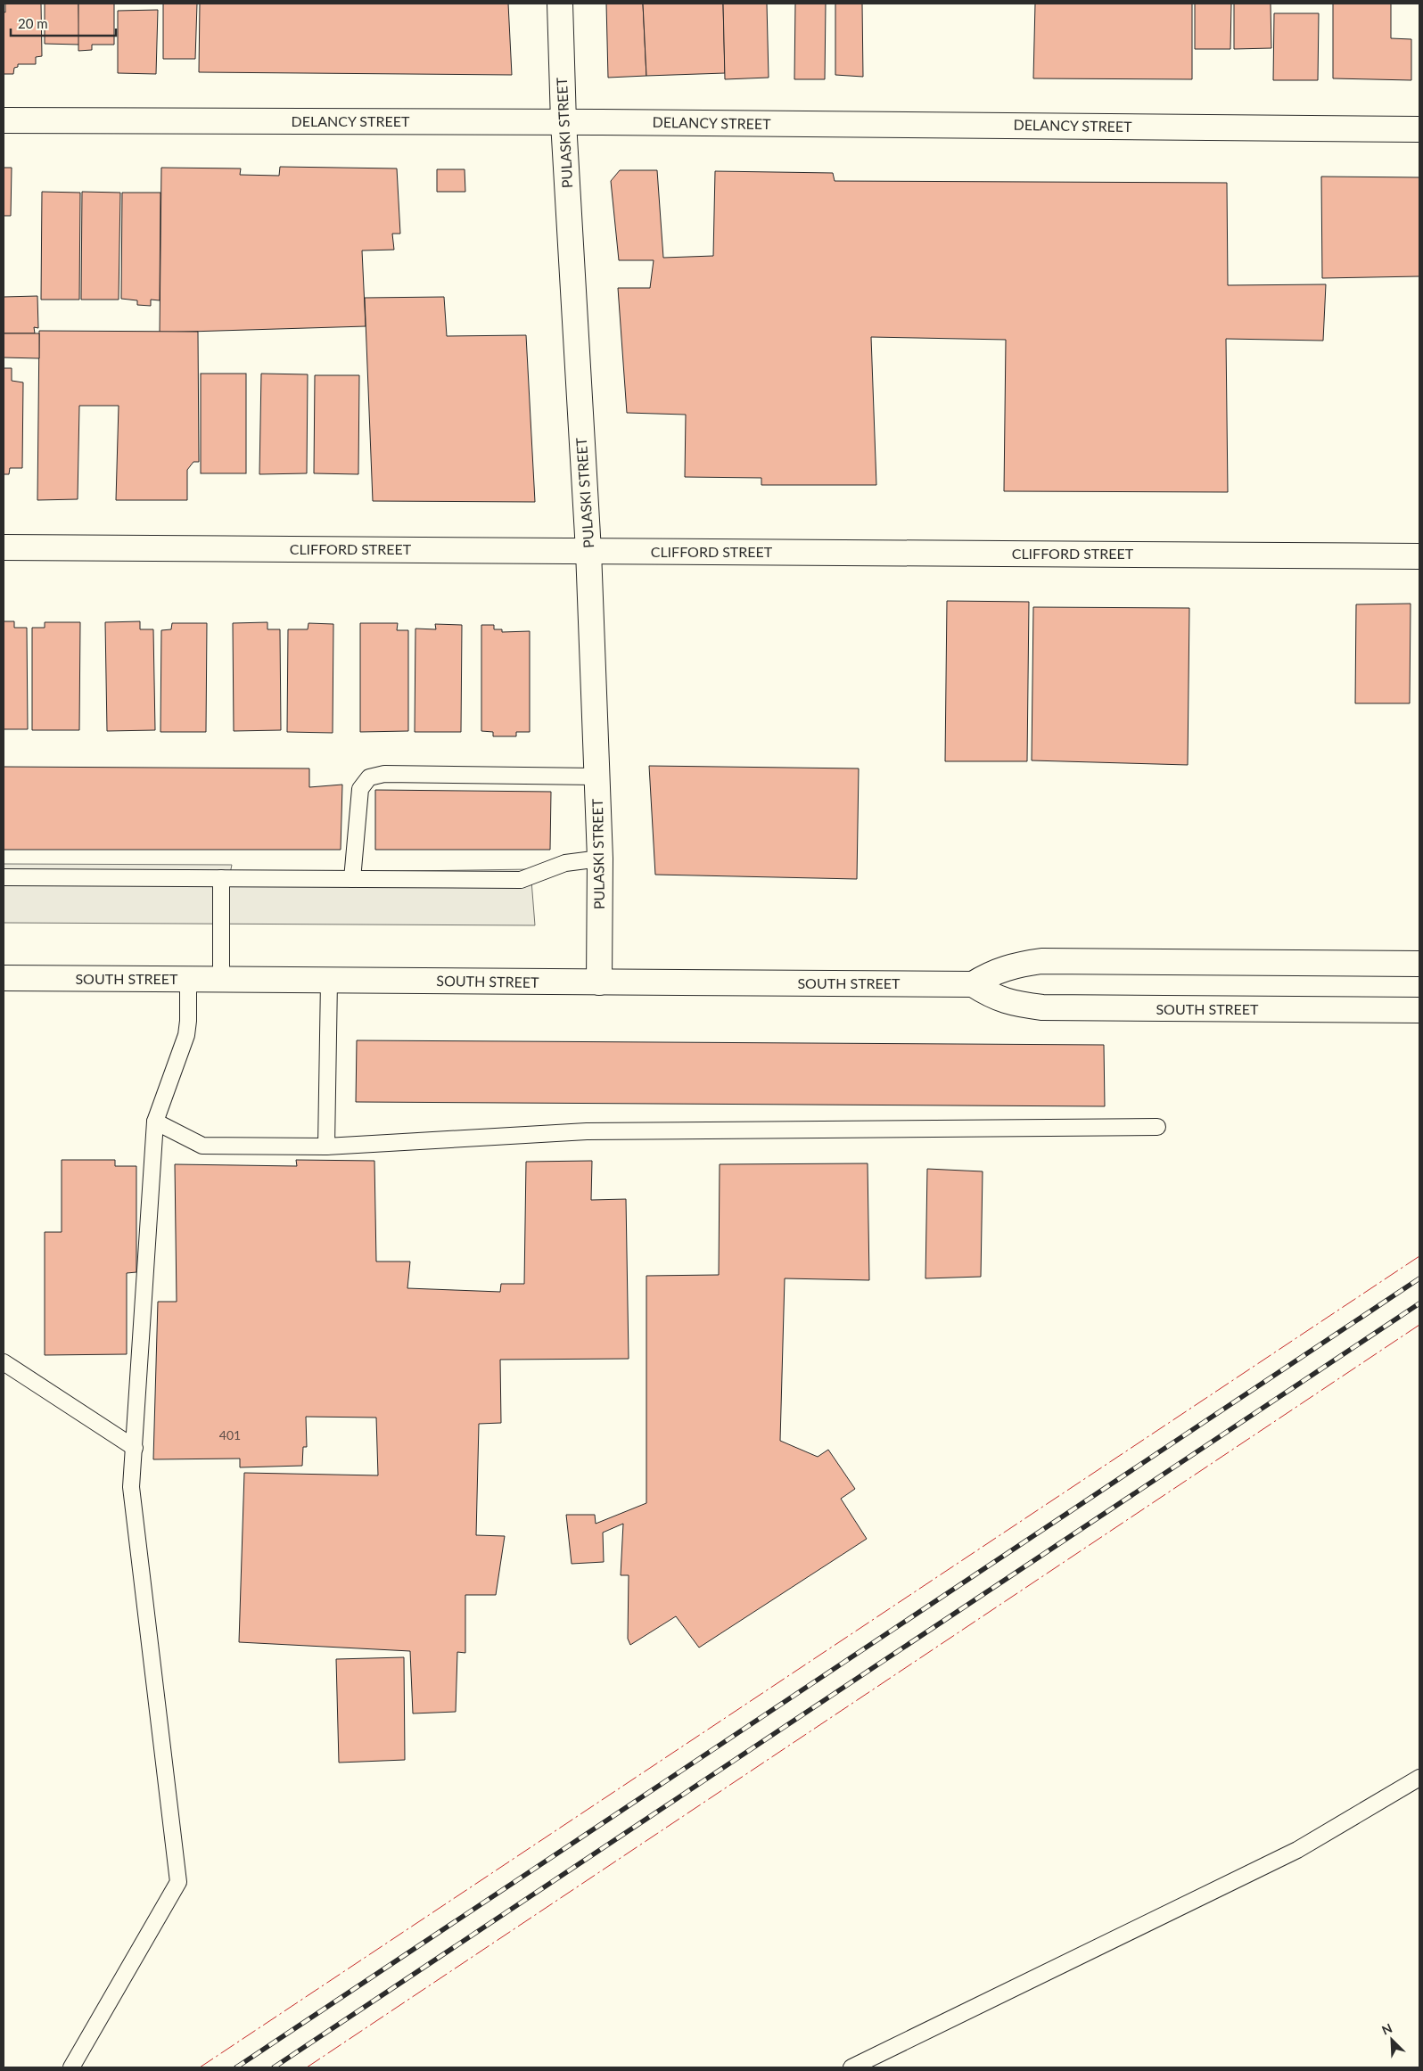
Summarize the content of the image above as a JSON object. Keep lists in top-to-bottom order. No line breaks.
{"streets":{"street":["DELANCY STREET","PULASKI STREET","CLIFFORD STREET","SOUTH STREET"]},"crossings":[["DELANCY STREET","PULASKI STREET"],["PULASKI STREET","CLIFFORD STREET"],["PULASKI STREET","SOUTH STREET"]],"house_numbers":["401"],"scale_bar":"20 m","north":"top left"}
